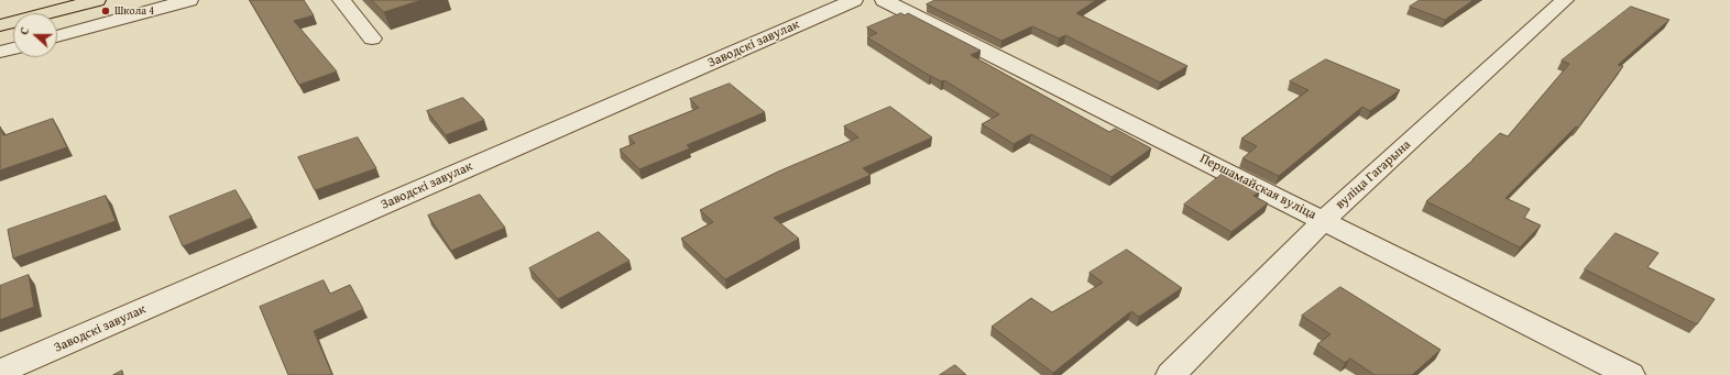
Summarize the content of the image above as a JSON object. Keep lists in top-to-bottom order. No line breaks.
{"streets":{"street":["Заводскі завулак","вуліца Гагарына","Першамайская вуліца"]},"crossings":[["вуліца Гагарына","Першамайская вуліца"]],"places":["Школа 4"],"north":"left"}
